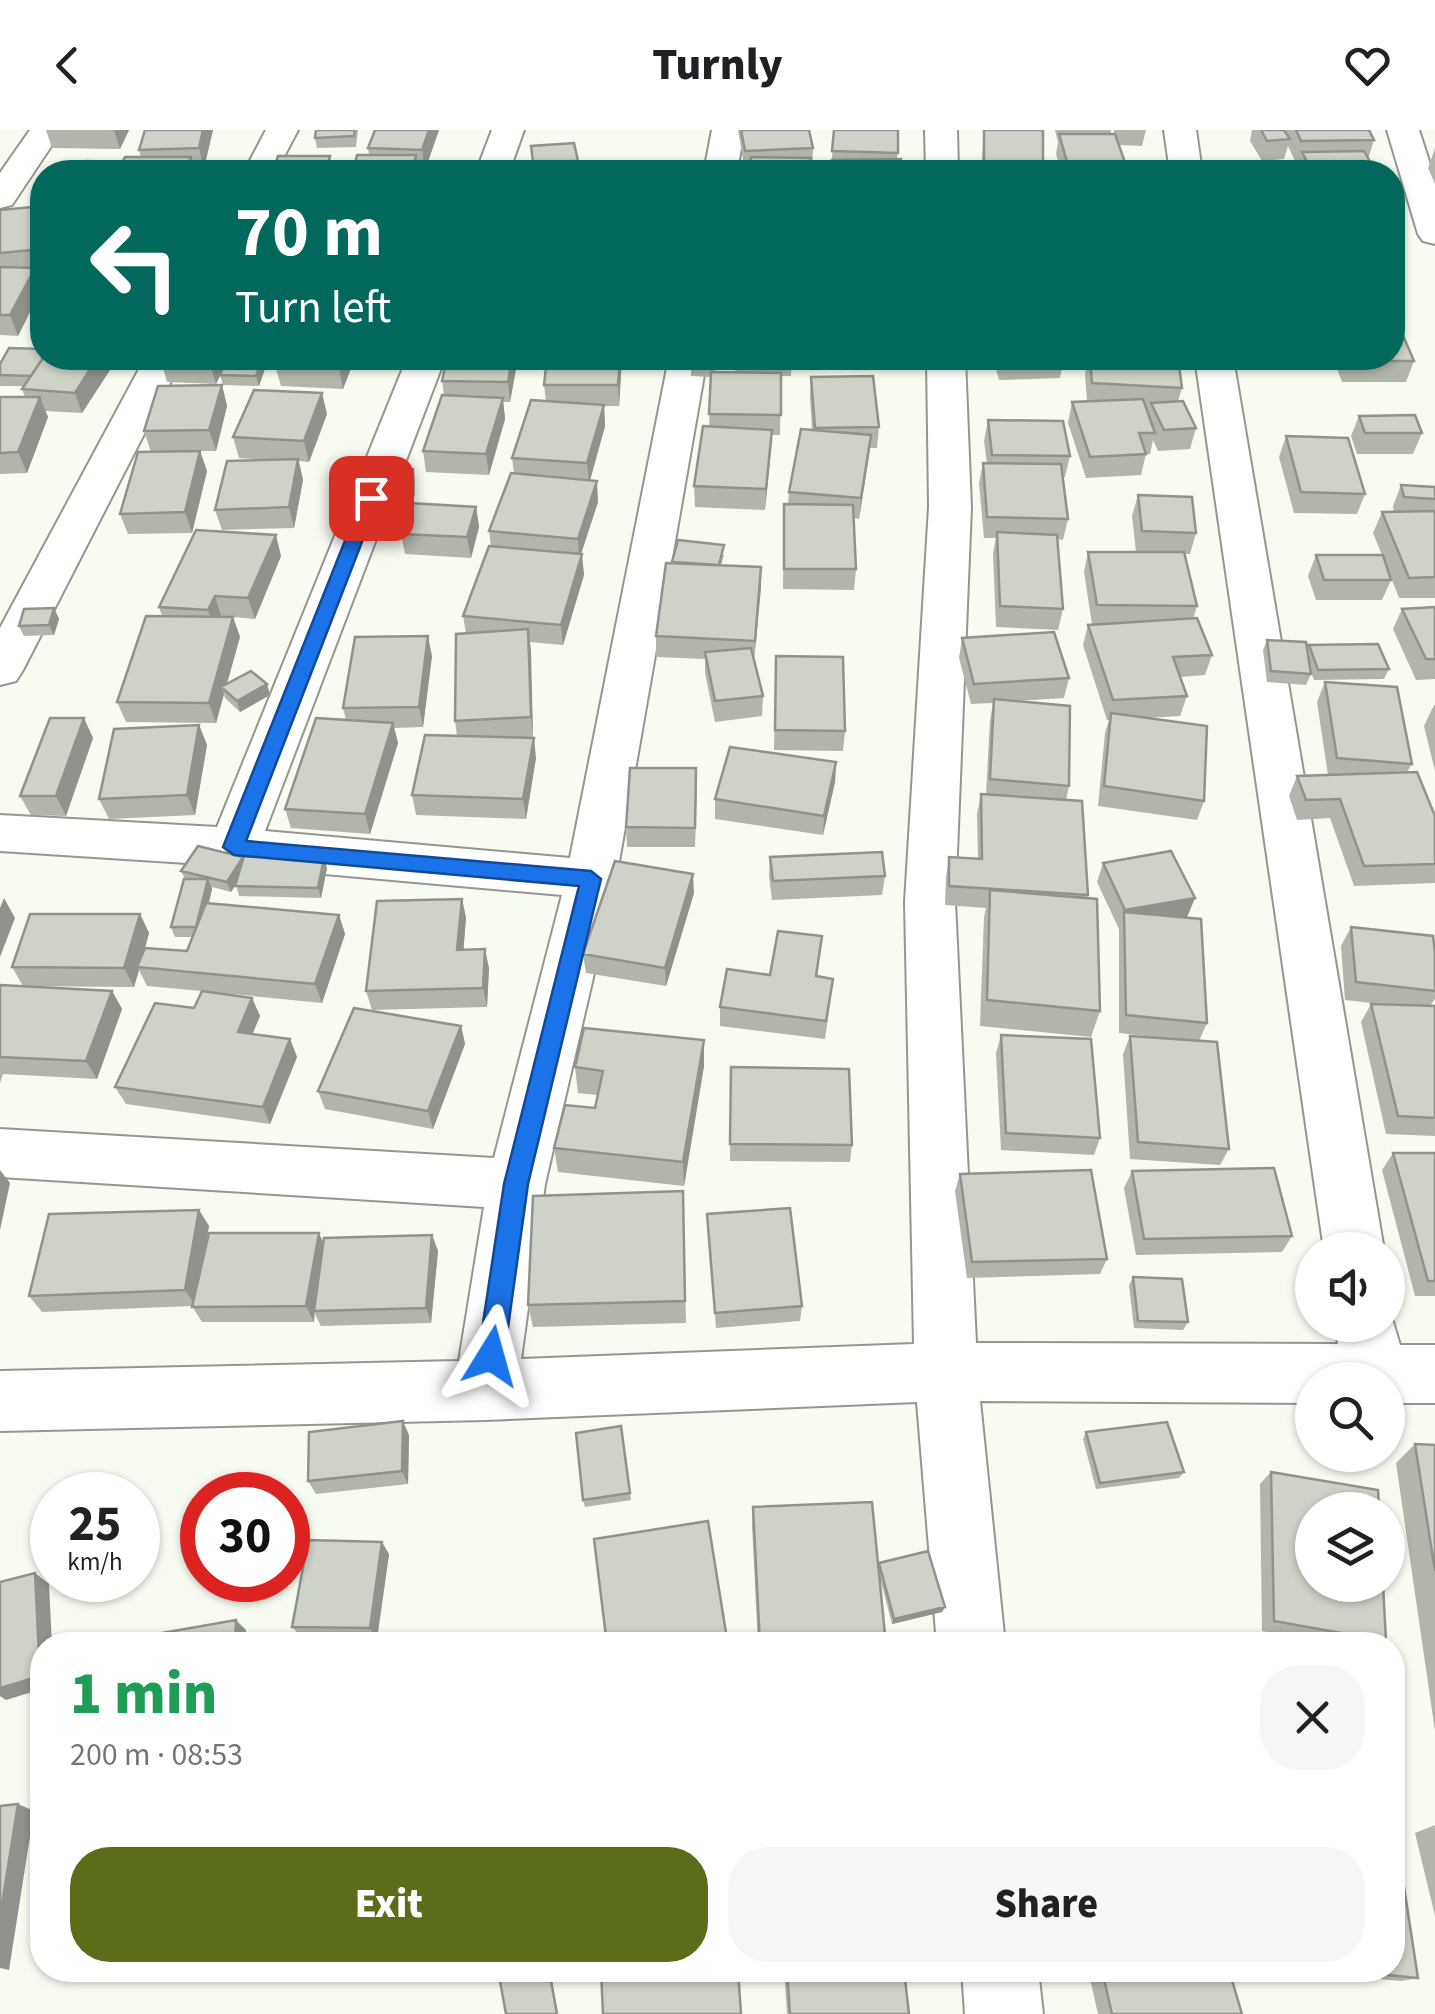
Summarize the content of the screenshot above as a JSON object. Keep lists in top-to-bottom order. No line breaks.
{"page":{"header":"Turnly","turn":["70 m","Turn left"],"speed":"25 km/h","limit":"30","heading":["1 min","200 m · 08:53"],"buttons":["Exit","Share"]}}
